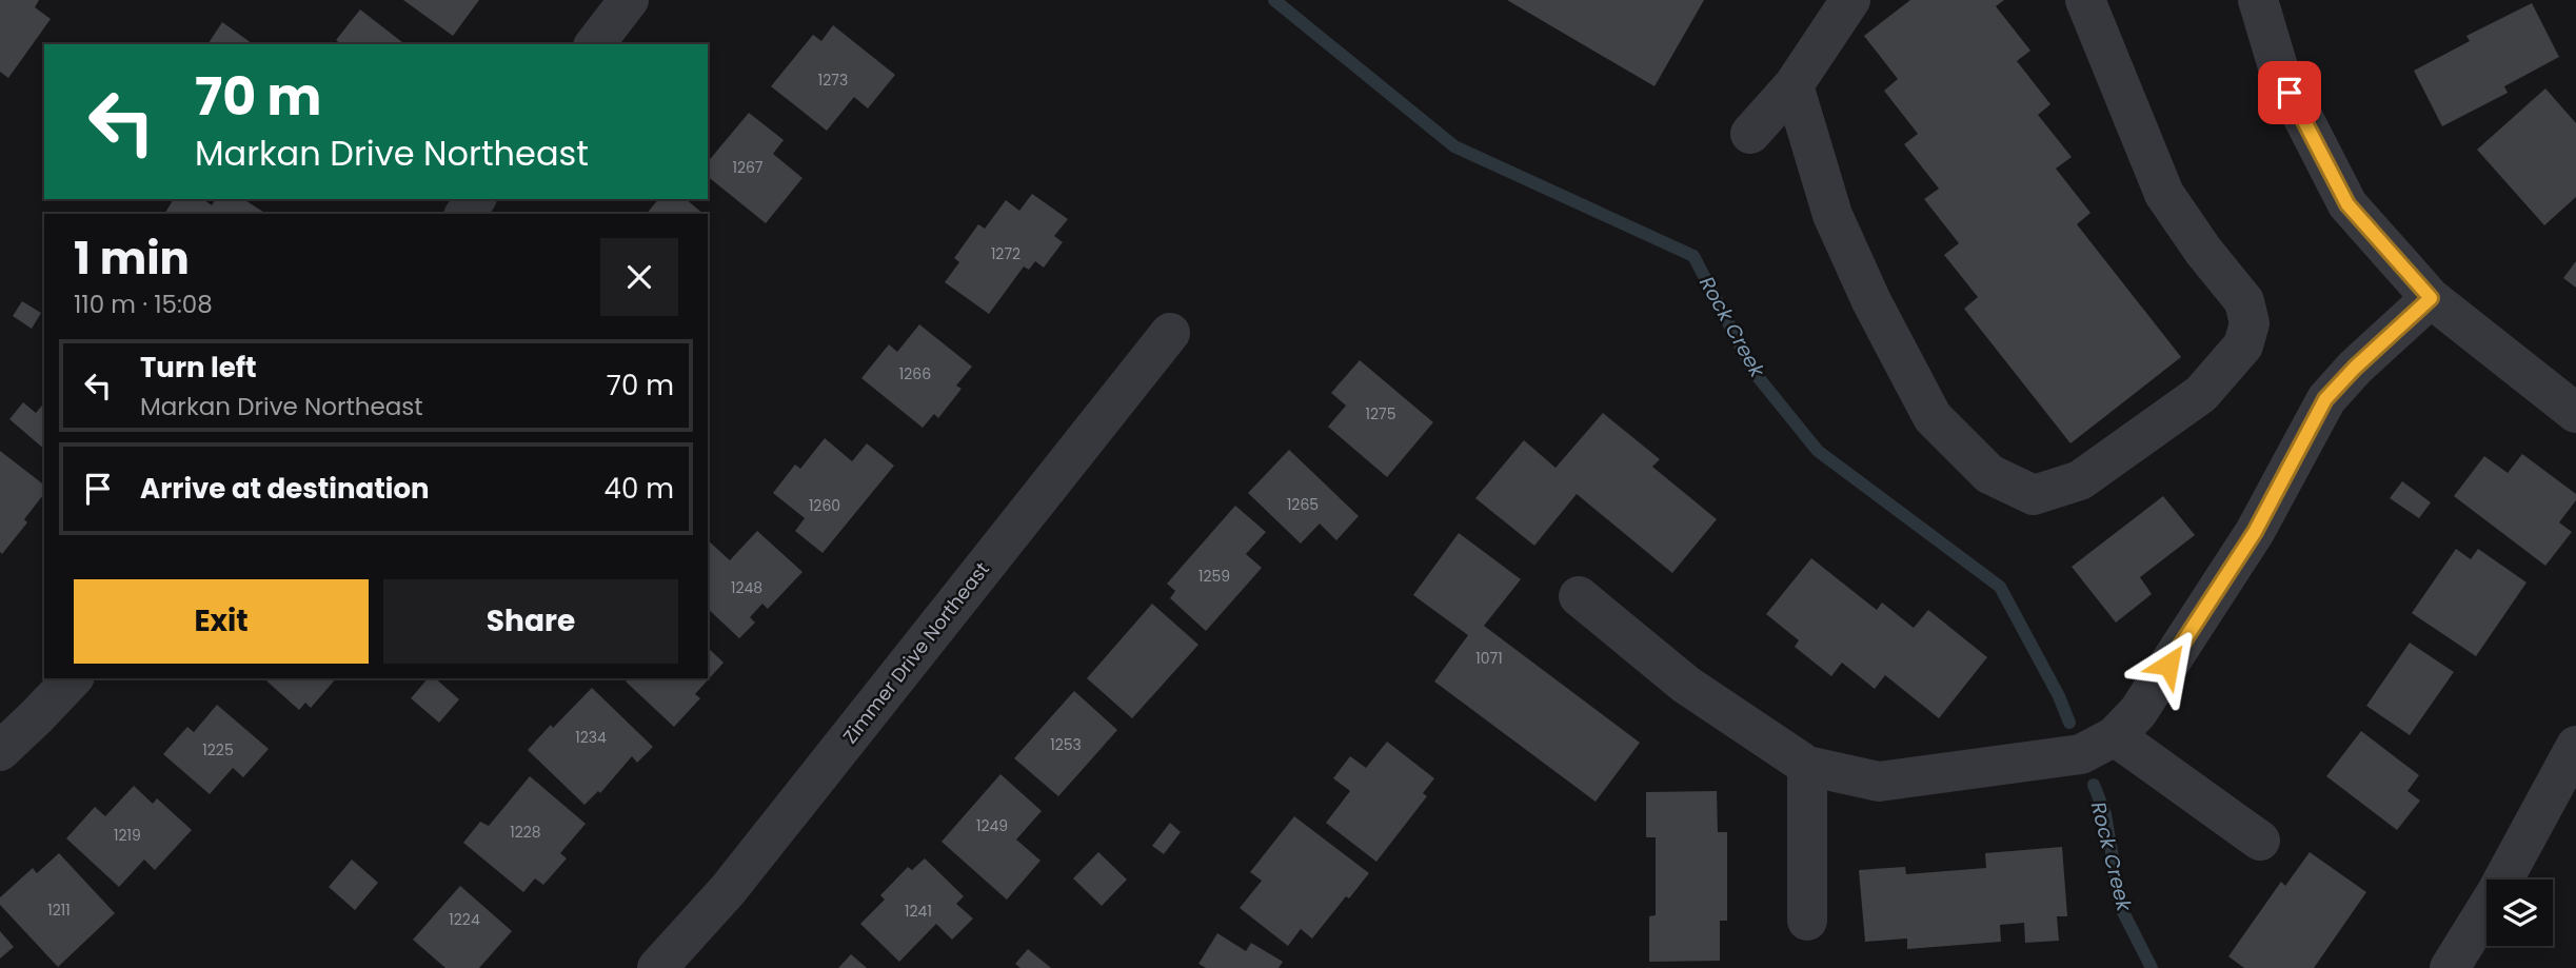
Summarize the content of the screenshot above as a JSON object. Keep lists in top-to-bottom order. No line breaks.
{"streets":{"street":["Zimmer Drive Northeast"]},"water":["Rock Creek"],"house_numbers":["1273","1267","1272","1266","1275","1265","1260","1259","1248","1071","1234","1253","1225","1249","1228","1219","1211","1241","1224"],"page":{"turn":["70 m","Markan Drive Northeast"],"heading":["1 min","110 m · 15:08"],"list":[{"name":"Turn left","note":"Markan Drive Northeast","value":"70 m"},{"name":"Arrive at destination","value":"40 m"}],"buttons":["Exit","Share"]}}
